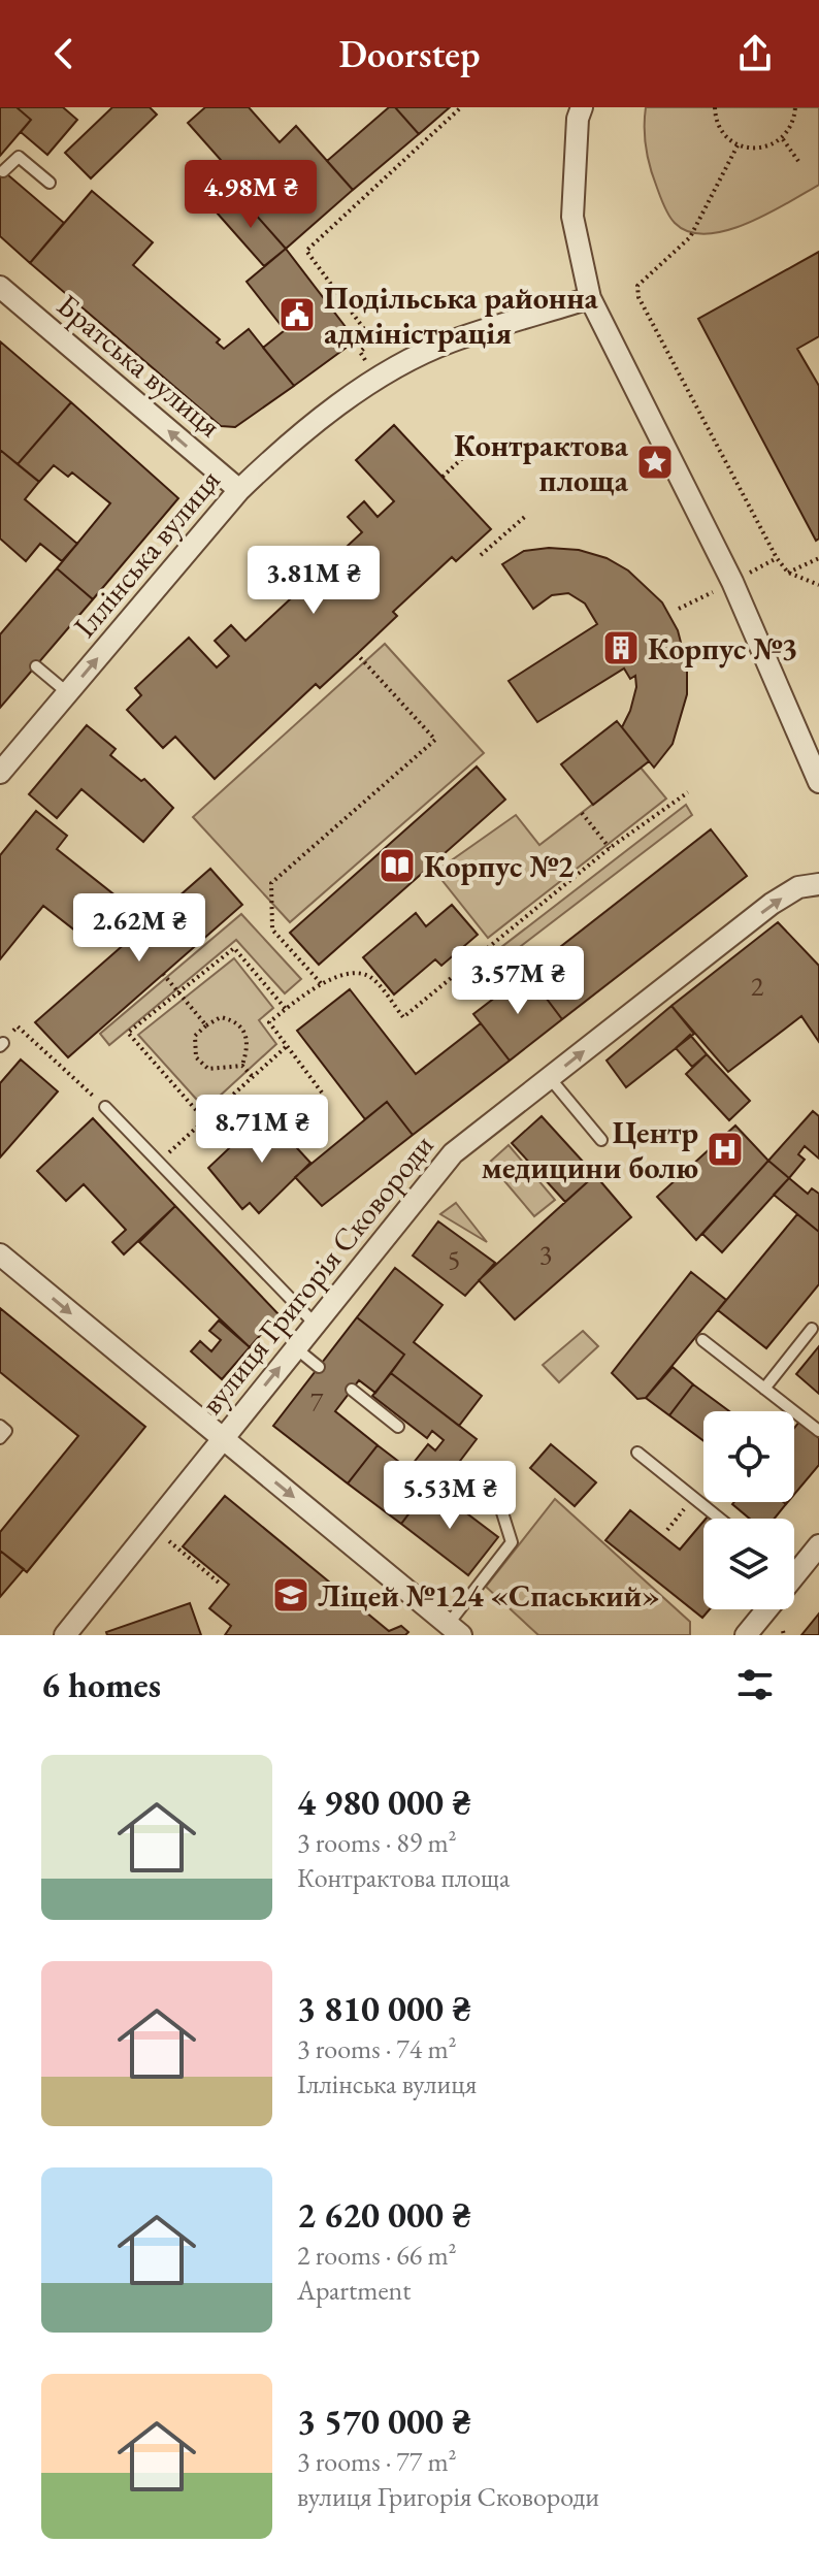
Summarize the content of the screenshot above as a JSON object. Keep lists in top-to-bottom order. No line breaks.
{"streets":{"street":["Братська вулиця","Іллінська вулиця","вулиця Григорія Сковороди"]},"crossings":[["Братська вулиця","Іллінська вулиця"]],"one_way":["Братська вулиця","Іллінська вулиця","вулиця Григорія Сковороди"],"places":{"public building":["Подільська районна адміністрація"],"place":["Контрактова площа"],"building":["Корпус №3"],"library":["Корпус №2"],"hospital":["Центр медицини болю"],"school or university":["Ліцей №124 «Спаський»"]},"house_numbers":["2","3","5","7"],"page":{"header":"Doorstep","price":["4.98M ₴","3.81M ₴","2.62M ₴","3.57M ₴","8.71M ₴","5.53M ₴"],"heading":"6 homes","list":[{"name":"4 980 000 ₴","note":"3 rooms · 89 m² · Контрактова площа"},{"name":"3 810 000 ₴","note":"3 rooms · 74 m² · Іллінська вулиця"},{"name":"2 620 000 ₴","note":"2 rooms · 66 m² · Apartment"},{"name":"3 570 000 ₴","note":"3 rooms · 77 m² · вулиця Григорія Сковороди"}]}}
